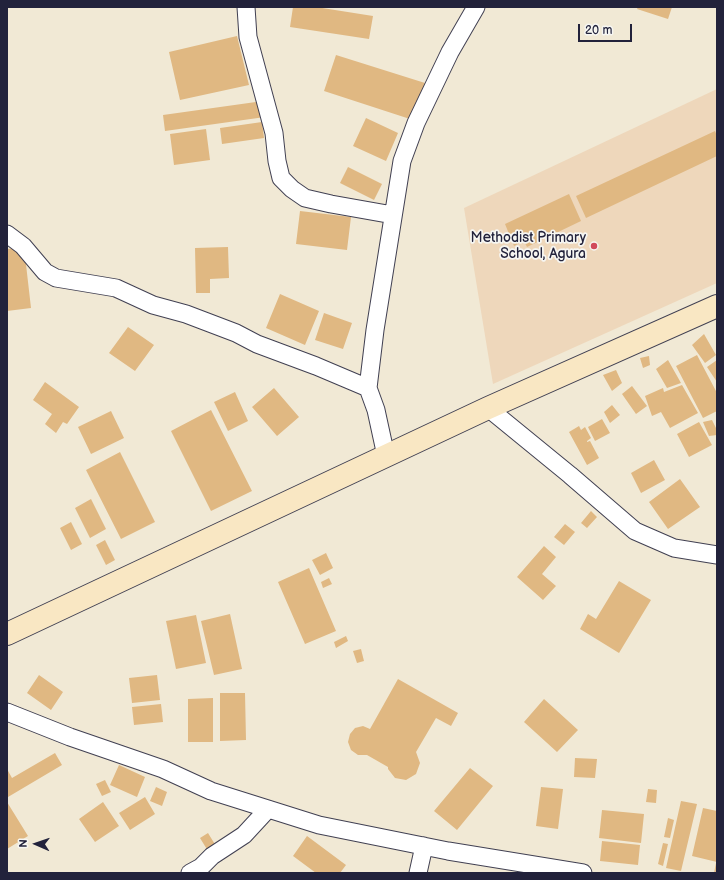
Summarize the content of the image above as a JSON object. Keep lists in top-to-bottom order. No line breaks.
{"places":["Methodist Primary School, Agura"],"scale_bar":"20 m","north":"left"}
